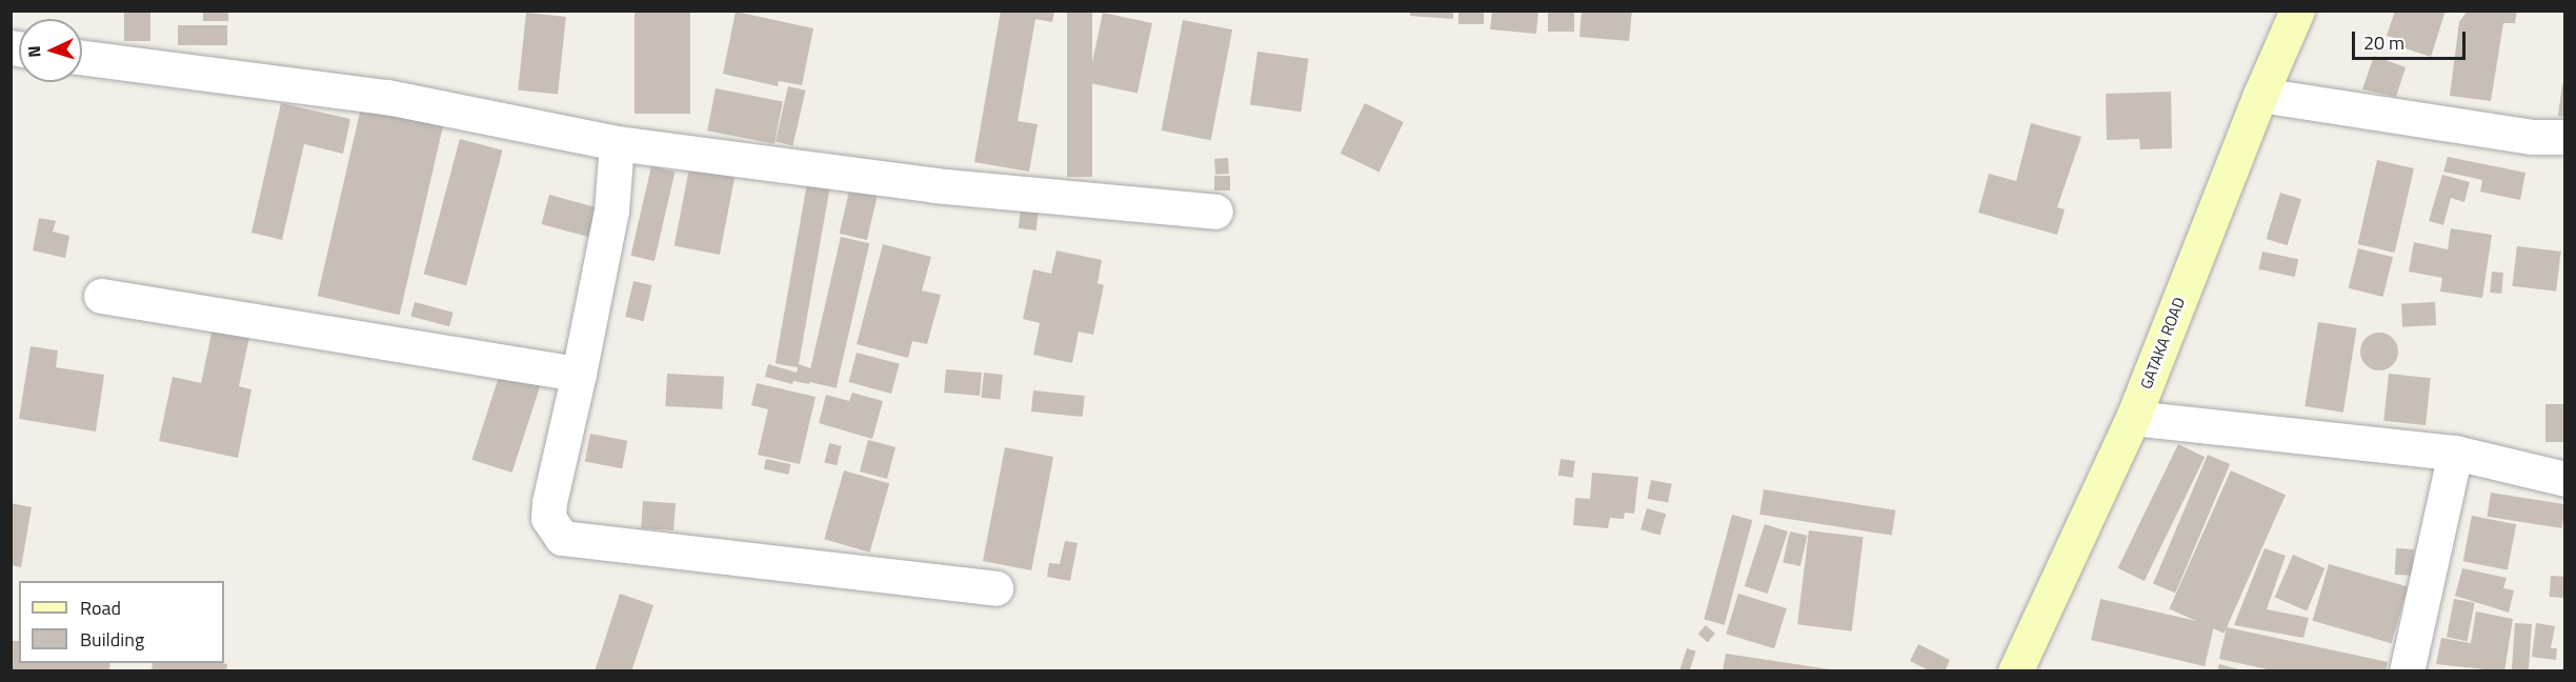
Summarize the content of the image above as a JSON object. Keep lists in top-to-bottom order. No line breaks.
{"streets":{"street":["GATAKA ROAD"]},"legend":["Road","Building"],"scale_bar":"20 m","north":"left"}
